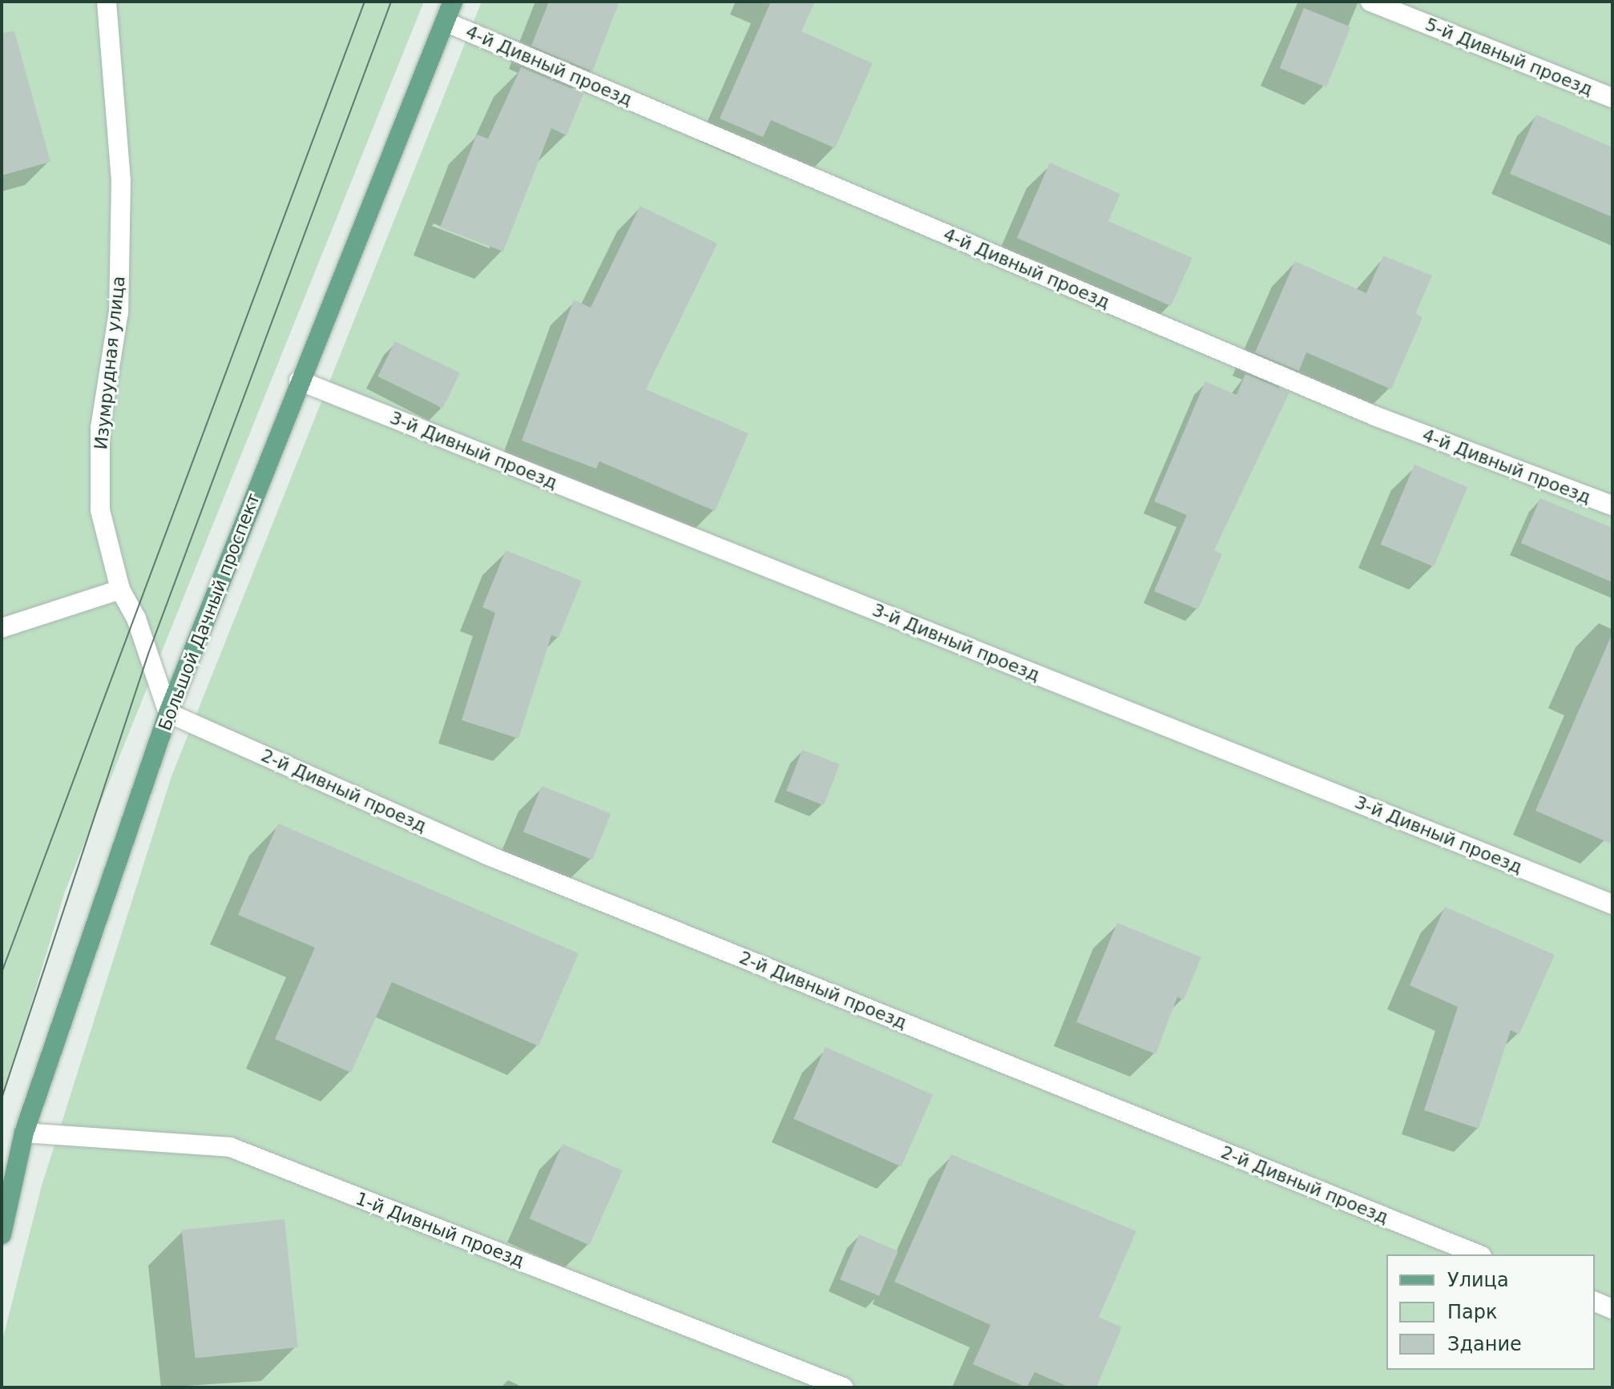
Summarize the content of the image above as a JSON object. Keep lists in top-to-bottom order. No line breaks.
{"streets":{"main road":["Большой Дачный проспект"],"street":["5-й Дивный проезд","4-й Дивный проезд","Изумрудная улица","3-й Дивный проезд","2-й Дивный проезд","1-й Дивный проезд"]},"crossings":[["4-й Дивный проезд","Большой Дачный проспект"],["Изумрудная улица","Большой Дачный проспект"],["Изумрудная улица","2-й Дивный проезд"],["3-й Дивный проезд","Большой Дачный проспект"],["Большой Дачный проспект","2-й Дивный проезд"],["Большой Дачный проспект","1-й Дивный проезд"]],"legend":["Улица","Парк","Здание"]}
